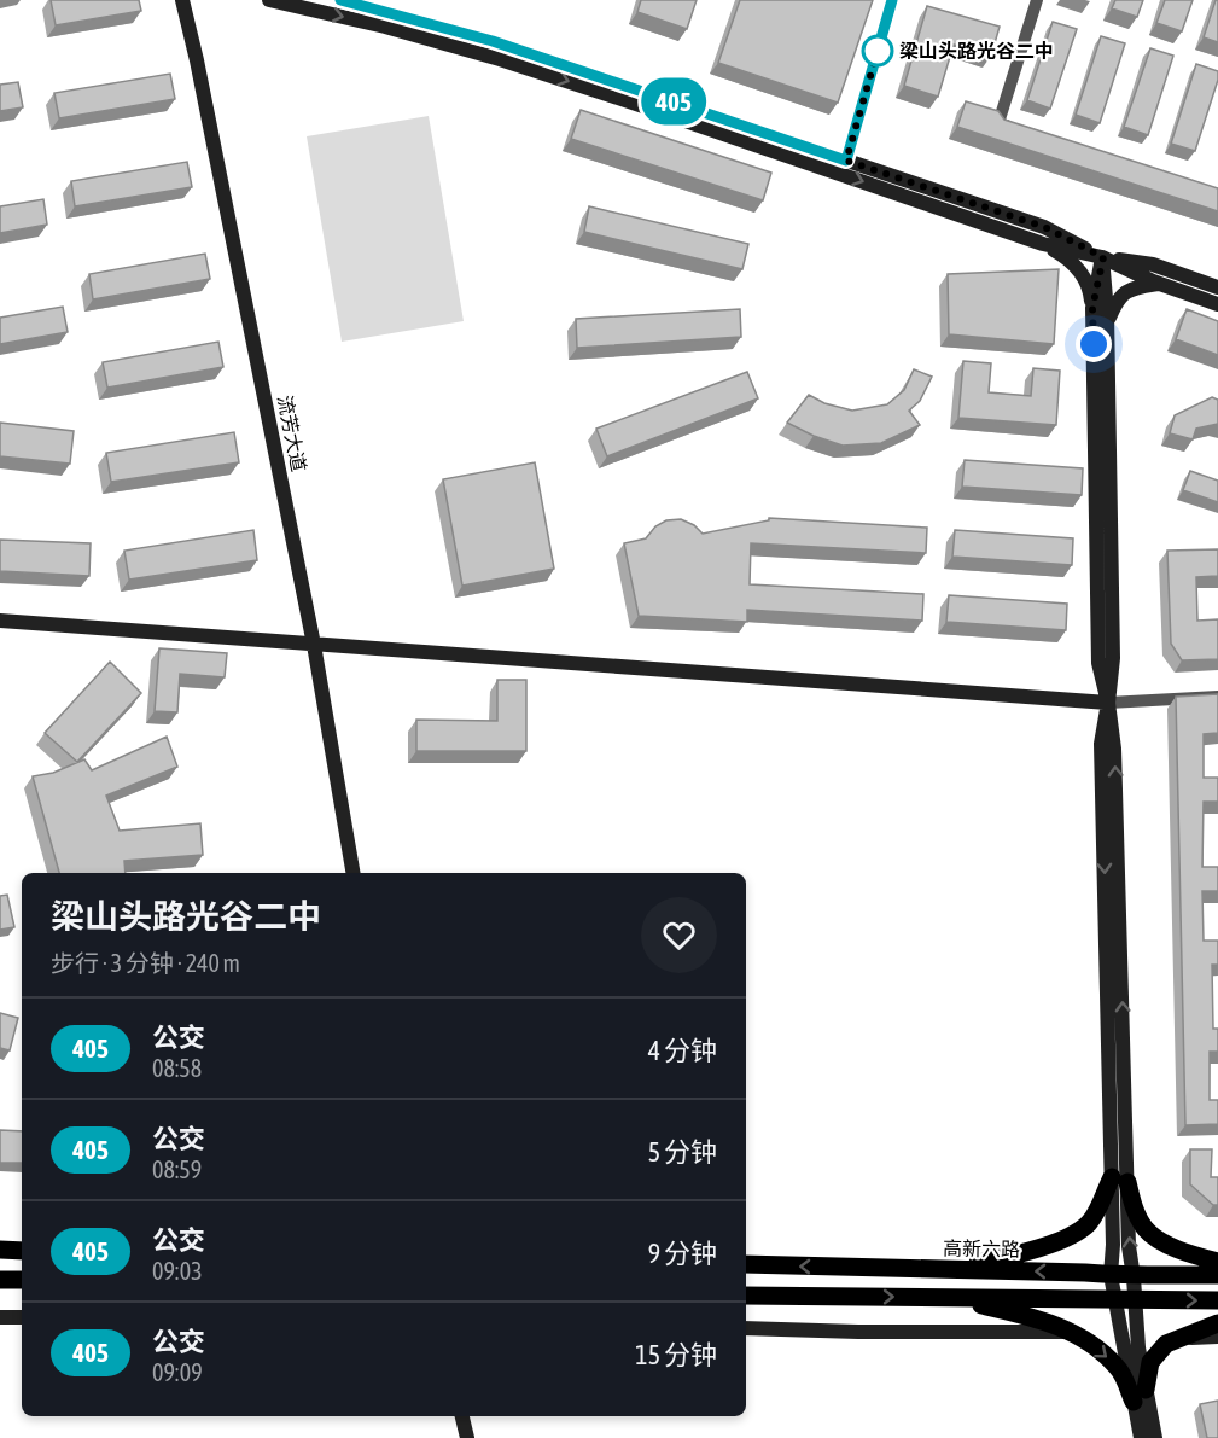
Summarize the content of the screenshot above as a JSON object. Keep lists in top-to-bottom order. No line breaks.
{"streets":{"main road":["流芳大道","高新六路"]},"places":["梁山头路光谷二中"],"lines":["bus line 405"],"page":{"on_map":"405","heading":["梁山头路光谷二中","步行 · 3 分钟 · 240 m"],"list":[{"mark":"405","name":"公交","note":"08:58","value":"4 分钟"},{"mark":"405","name":"公交","note":"08:59","value":"5 分钟"},{"mark":"405","name":"公交","note":"09:03","value":"9 分钟"},{"mark":"405","name":"公交","note":"09:09","value":"15 分钟"}]}}
